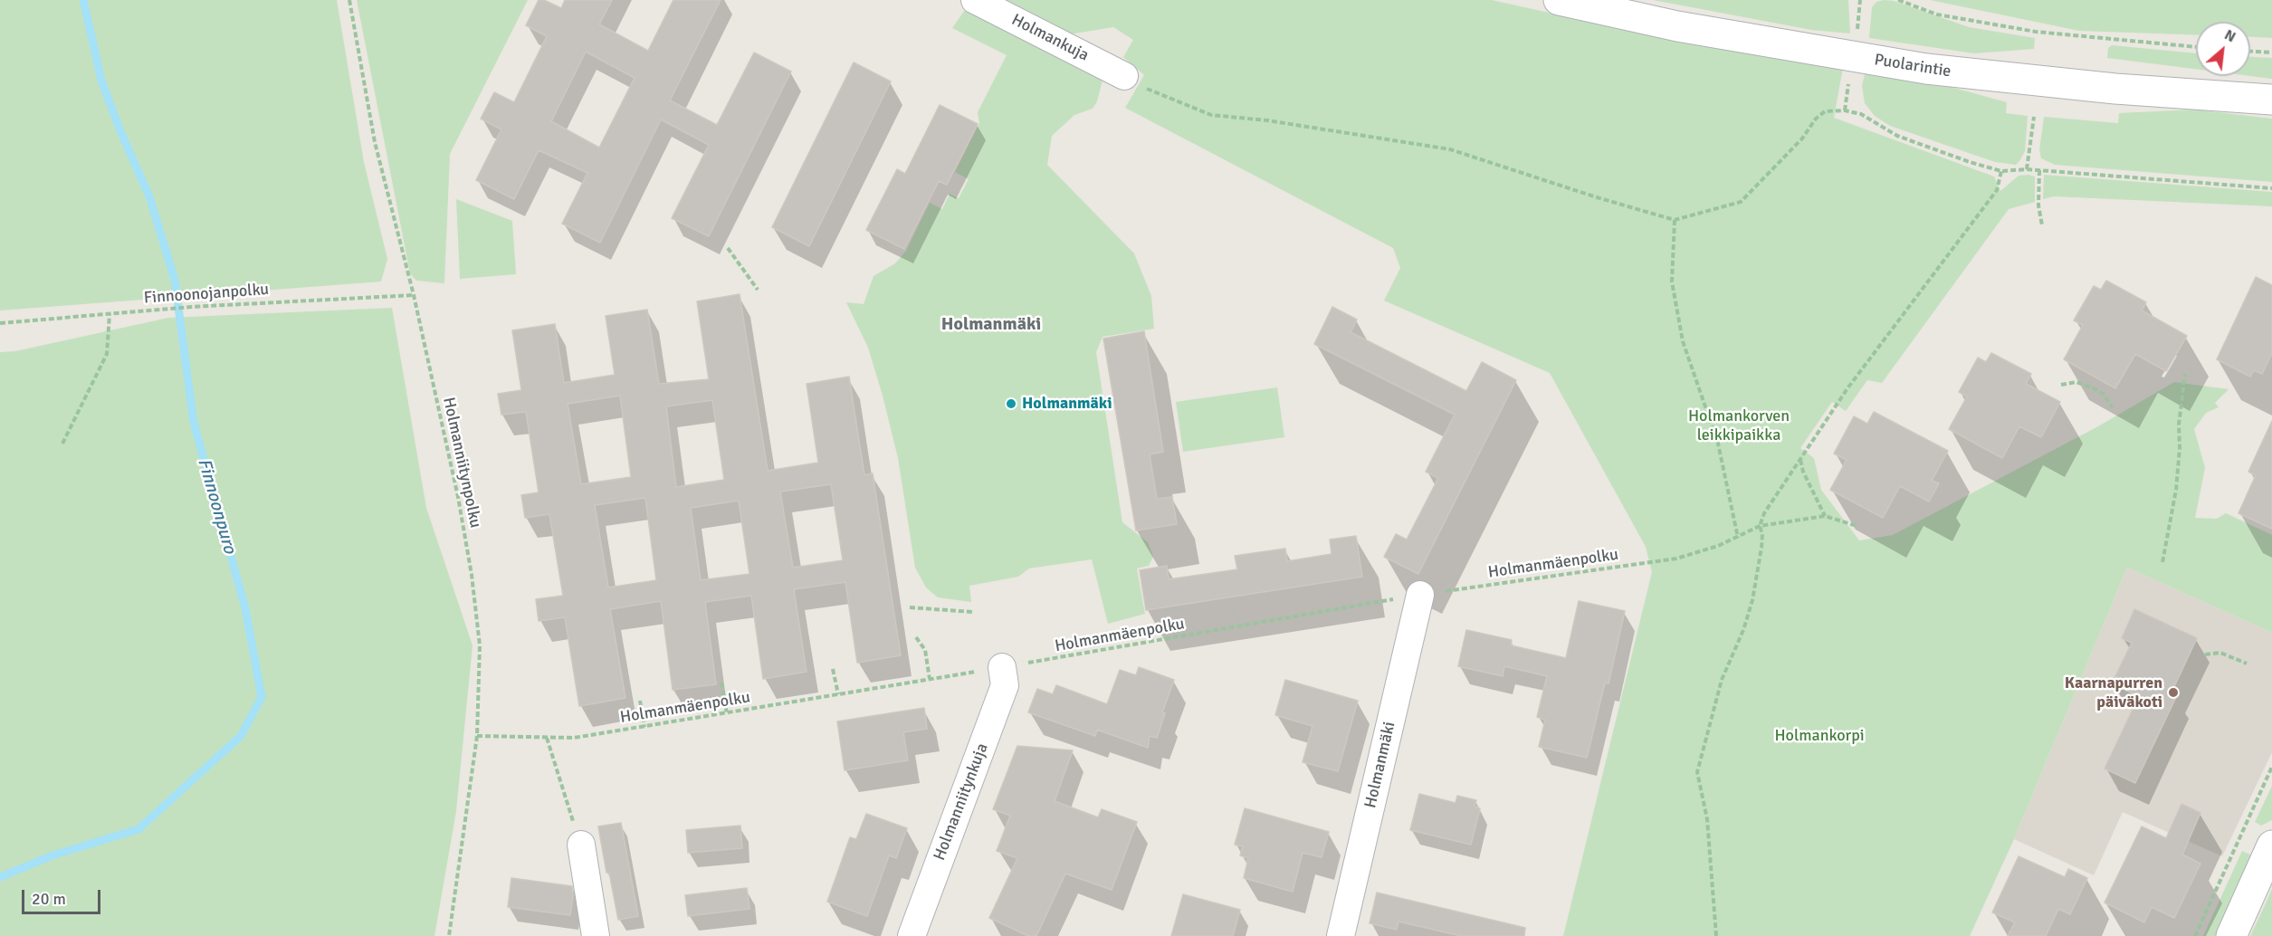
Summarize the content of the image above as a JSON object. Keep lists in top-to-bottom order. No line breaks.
{"streets":{"main road":["Puolarintie"],"street":["Holmankuja","Holmanmäki","Holmanniitynkuja"],"path":["Finnoonojanpolku","Holmanniitynpolku","Holmanmäenpolku"]},"crossings":[["Finnoonojanpolku","Holmanniitynpolku"],["Holmanniitynpolku","Holmanmäenpolku"],["Holmanmäenpolku","Holmanmäki"],["Holmanmäenpolku","Holmanniitynkuja"]],"districts":["Holmanmäki"],"water":["Finnoonpuro"],"parks":["Holmankorven leikkipaikka","Holmankorpi"],"places":["Holmanmäki","Kaarnapurren päiväkoti"],"scale_bar":"20 m","north":"top right"}
